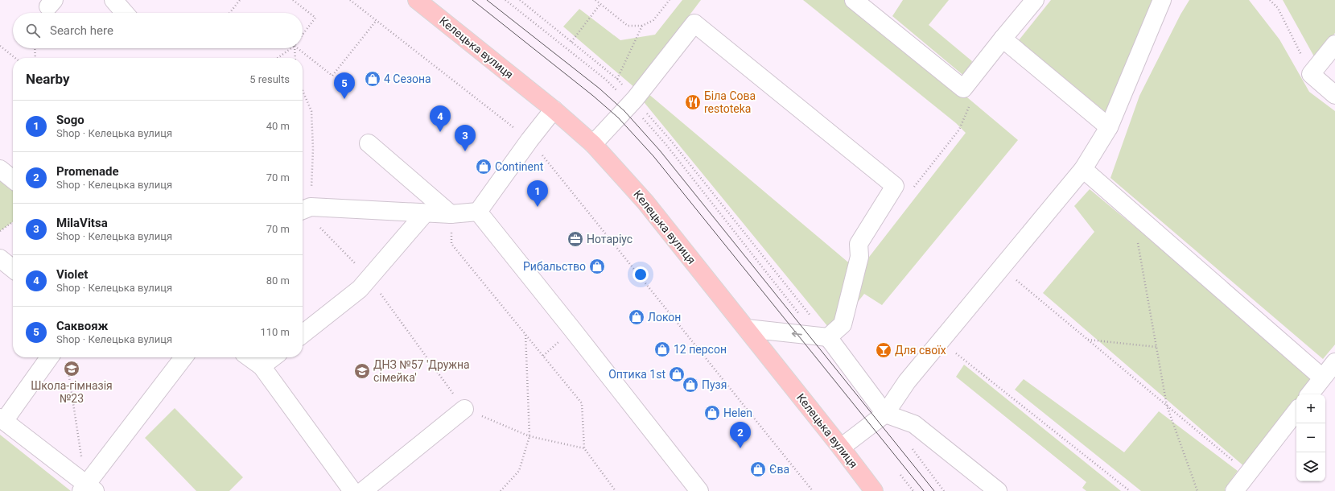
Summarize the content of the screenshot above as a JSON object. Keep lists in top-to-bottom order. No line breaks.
{"streets":{"main road":["Келецька вулиця"]},"places":{"shop":["4 Сезона","Continent","Рибальство","Локон","12 персон","Оптика 1st","Пузя","Helen","Єва"],"restaurant":["Біла Сова restoteka"],"office":["Нотаріус"],"bar":["Для своїх"],"school or university":["Школа-гімназія №23","ДНЗ №57 'Дружна сімейка'"]},"page":{"search":"Search here","heading":["Nearby","5 results"],"pins":["5","4","3","1","2"],"list":[{"mark":"1","name":"Sogo","note":"Shop · Келецька вулиця","value":"40 m"},{"mark":"2","name":"Promenade","note":"Shop · Келецька вулиця","value":"70 m"},{"mark":"3","name":"MilaVitsa","note":"Shop · Келецька вулиця","value":"70 m"},{"mark":"4","name":"Violet","note":"Shop · Келецька вулиця","value":"80 m"},{"mark":"5","name":"Саквояж","note":"Shop · Келецька вулиця","value":"110 m"}],"map_buttons":["+","−"]}}
